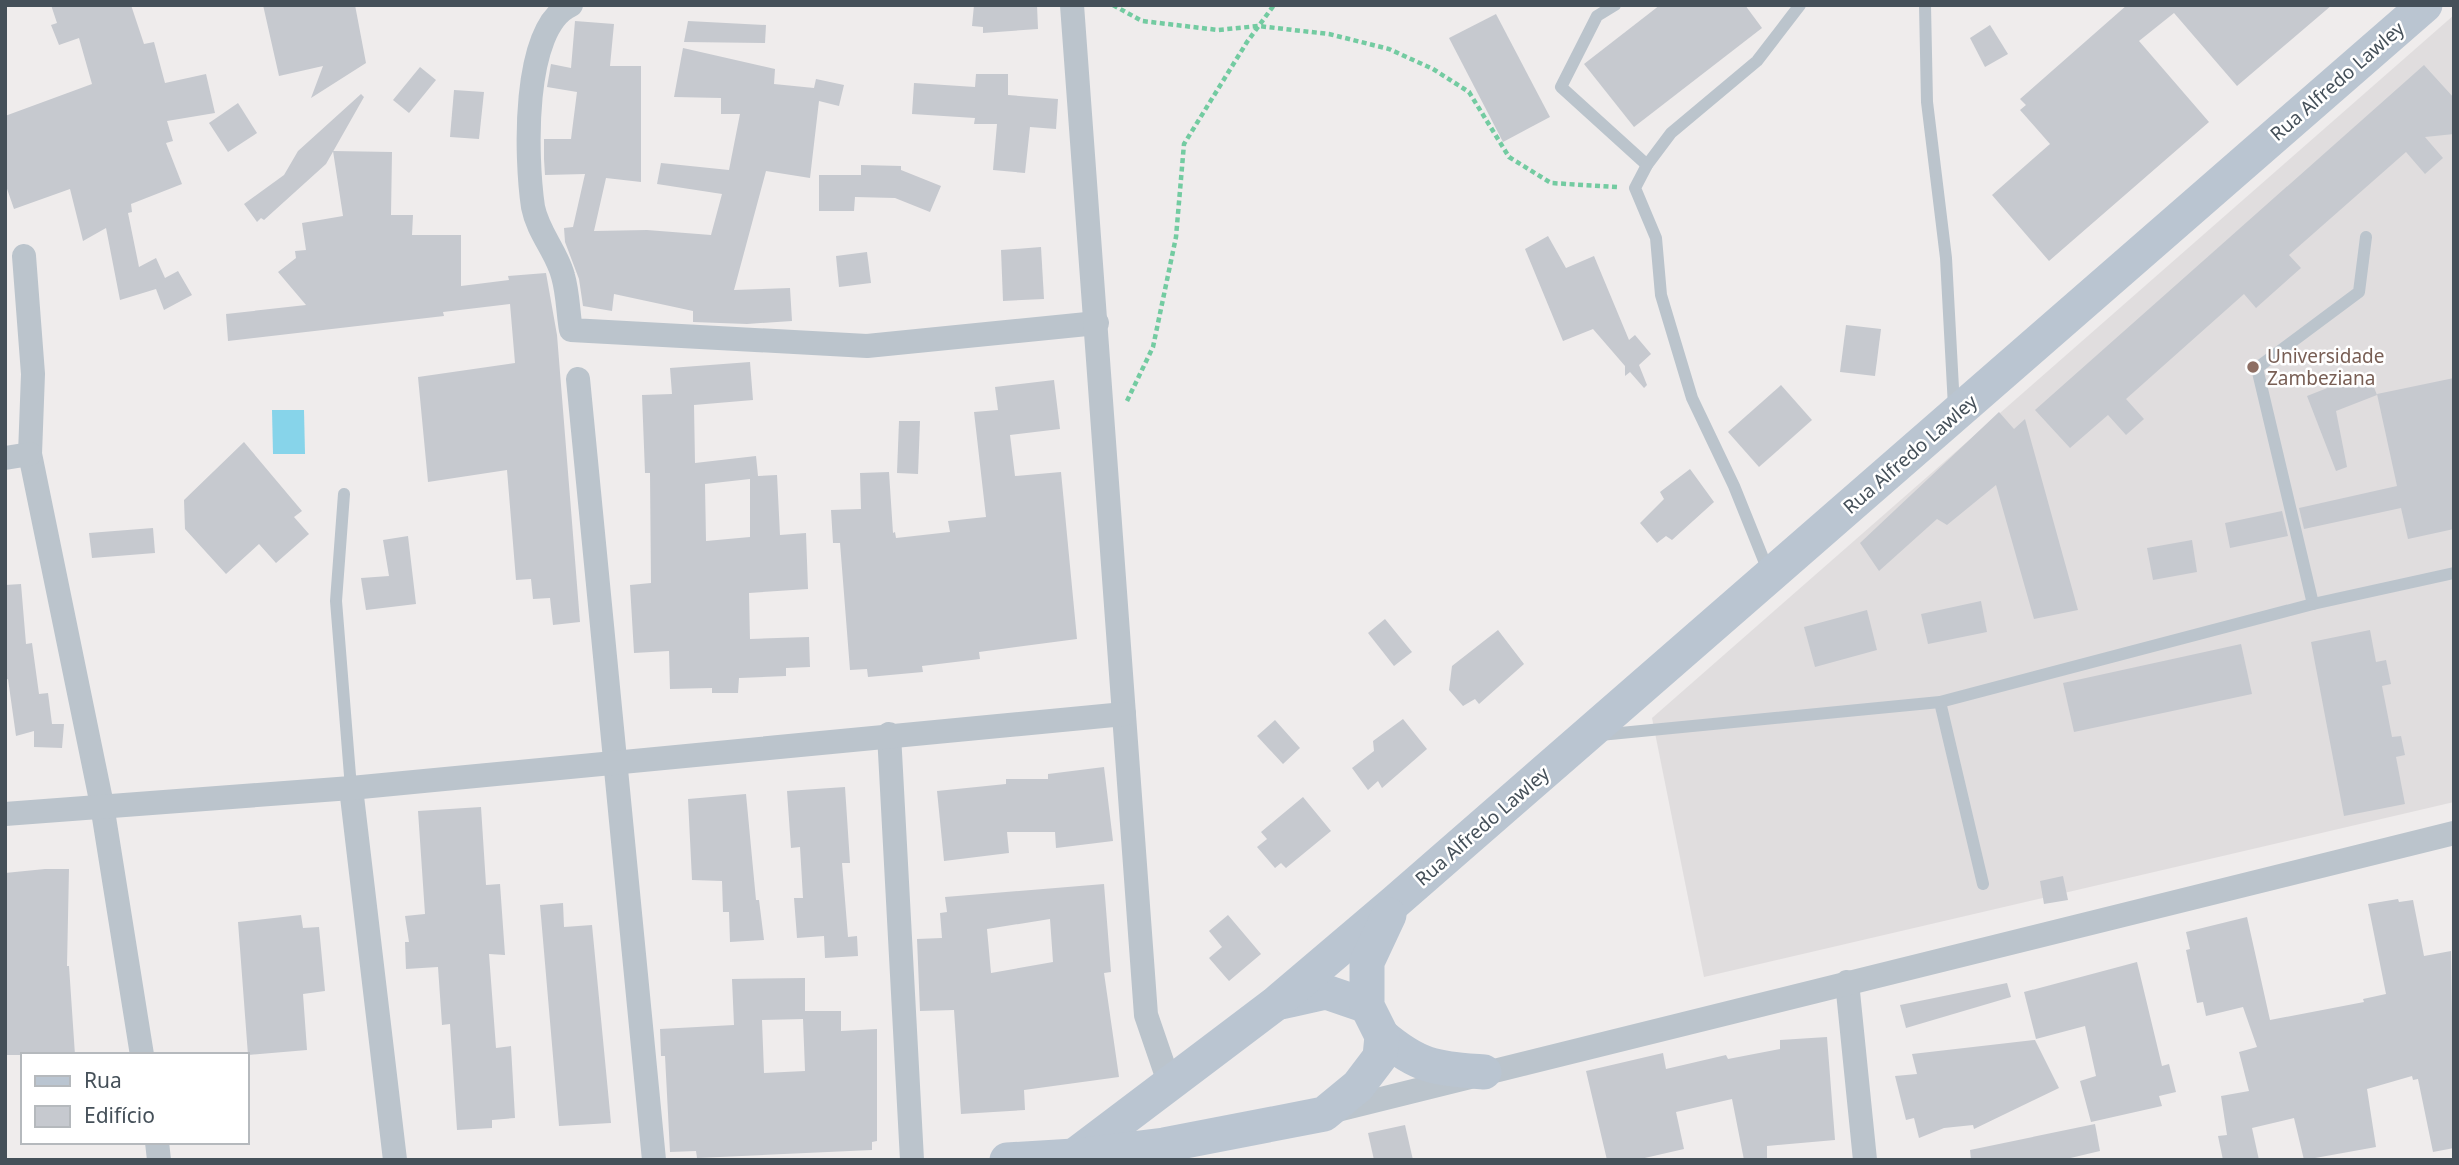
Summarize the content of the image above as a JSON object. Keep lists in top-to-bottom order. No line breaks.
{"streets":{"main road":["Rua Alfredo Lawley"]},"places":["Universidade Zambeziana"],"legend":["Rua","Edifício"]}
